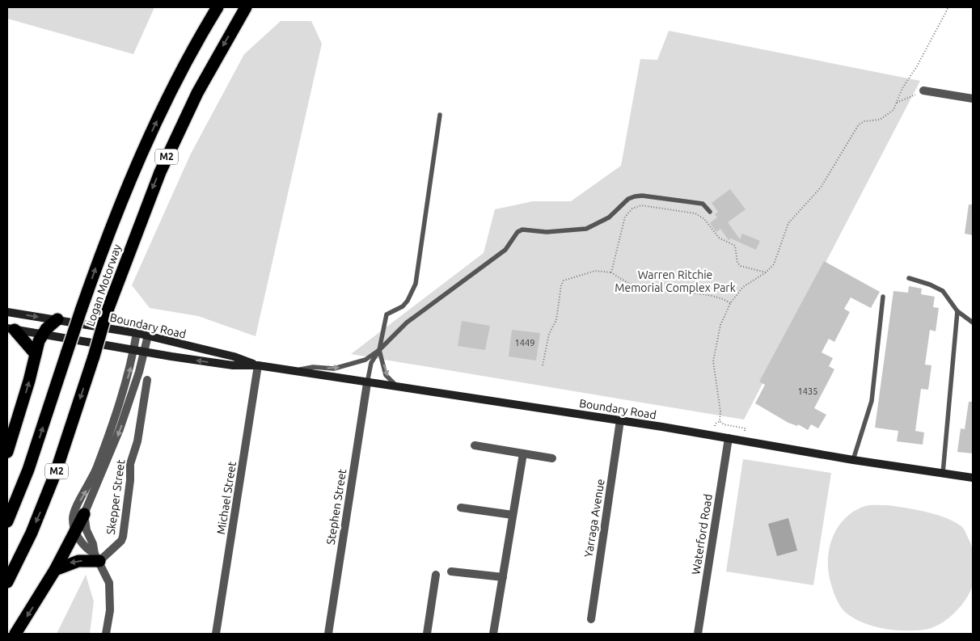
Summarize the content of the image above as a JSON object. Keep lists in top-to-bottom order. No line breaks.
{"streets":{"highway":["M2","Logan Motorway"],"main road":["Boundary Road"],"street":["Skepper Street","Michael Street","Stephen Street","Yarraga Avenue","Waterford Road"]},"crossings":[["Boundary Road","Michael Street"],["Boundary Road","Stephen Street"],["Boundary Road","Yarraga Avenue"],["Boundary Road","Waterford Road"]],"parks":["Warren Ritchie Memorial Complex Park"],"house_numbers":["1449","1435"]}
